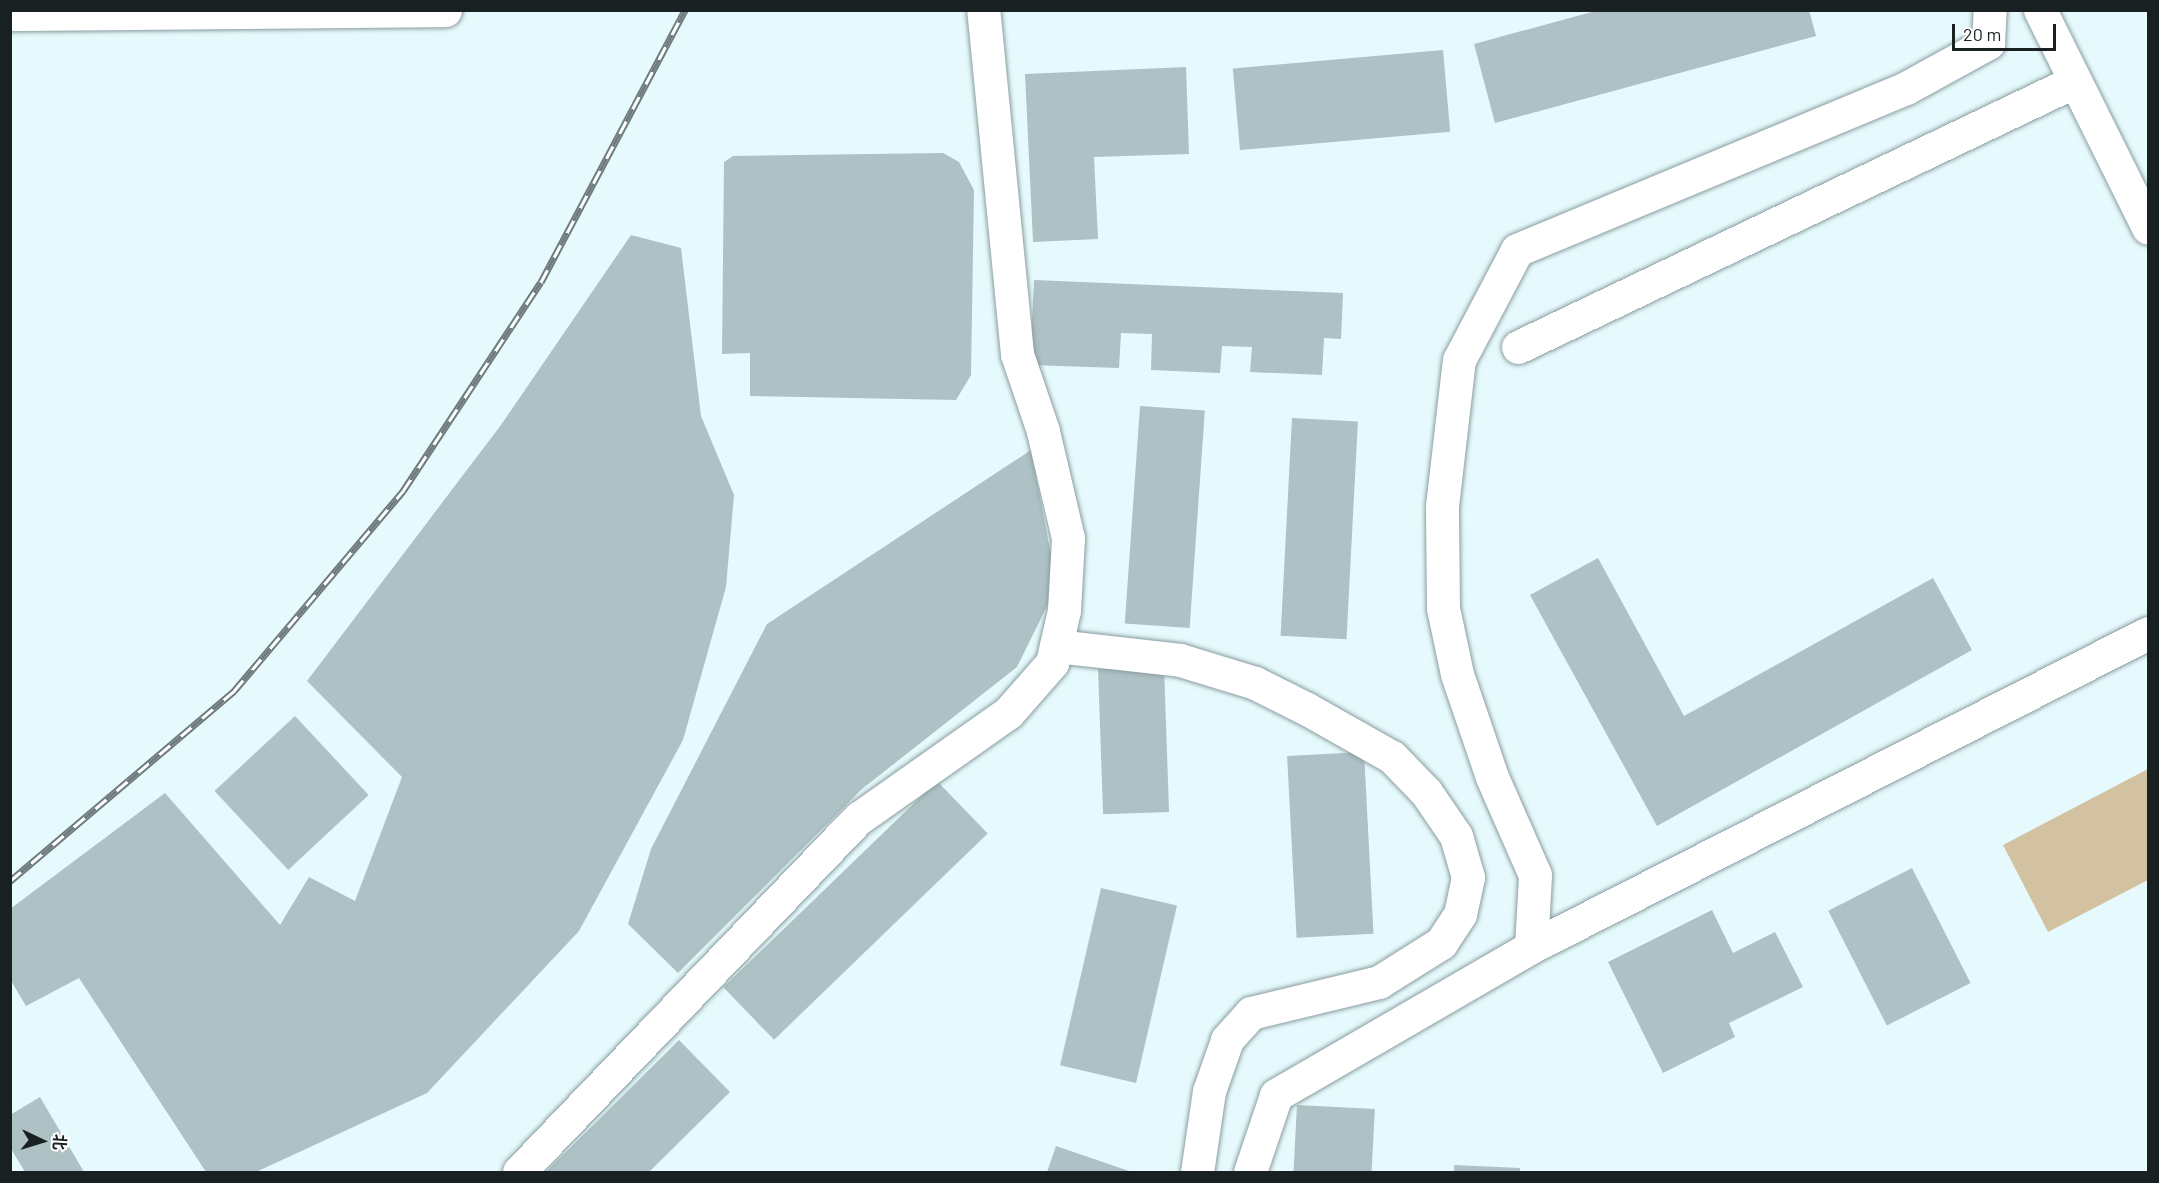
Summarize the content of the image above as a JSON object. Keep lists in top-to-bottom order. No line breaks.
{"scale_bar":"20 m","north":"right"}
